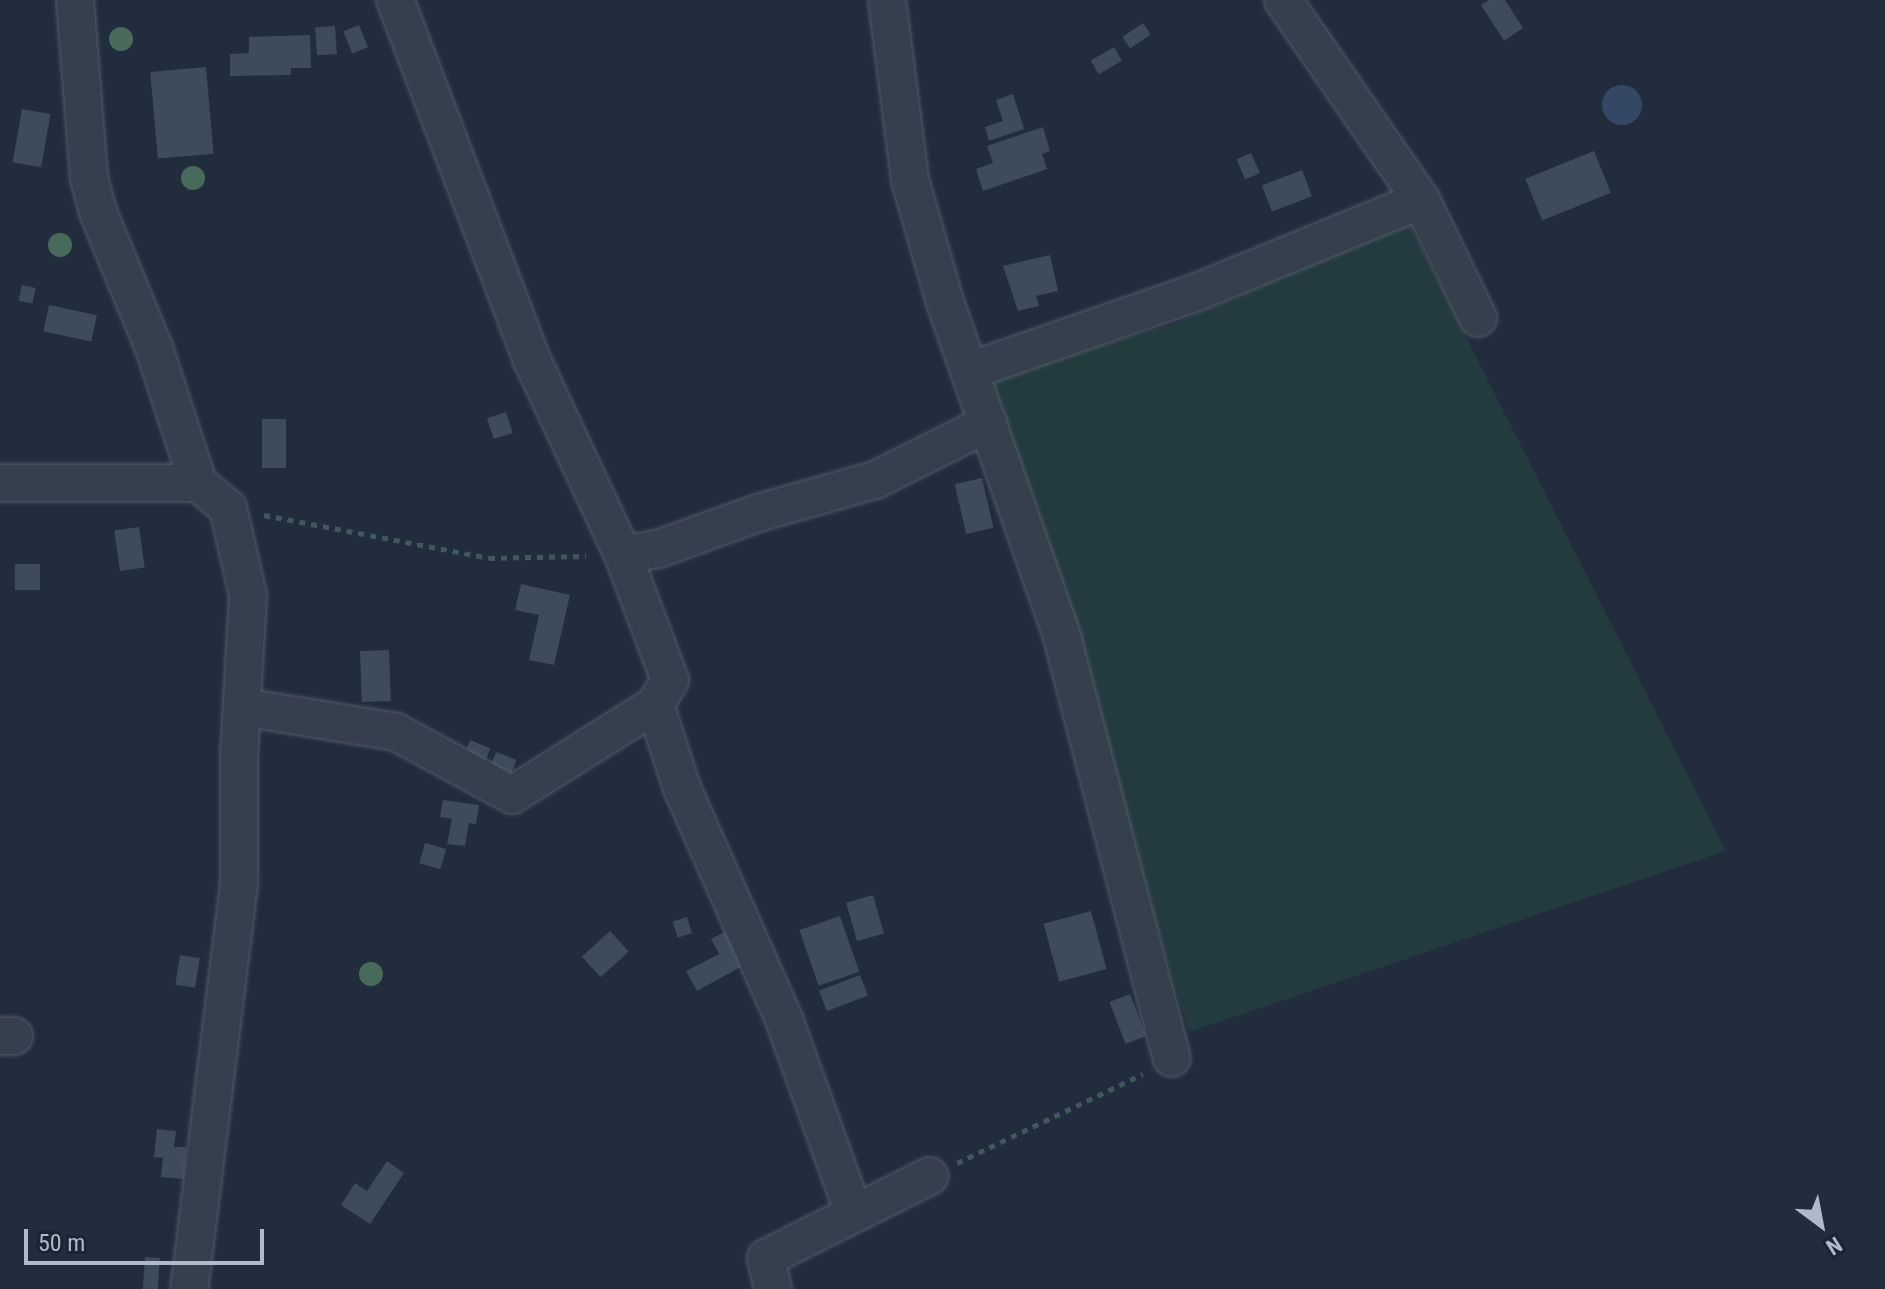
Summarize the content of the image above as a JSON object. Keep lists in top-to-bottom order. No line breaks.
{"scale_bar":"50 m","north":"bottom right"}
